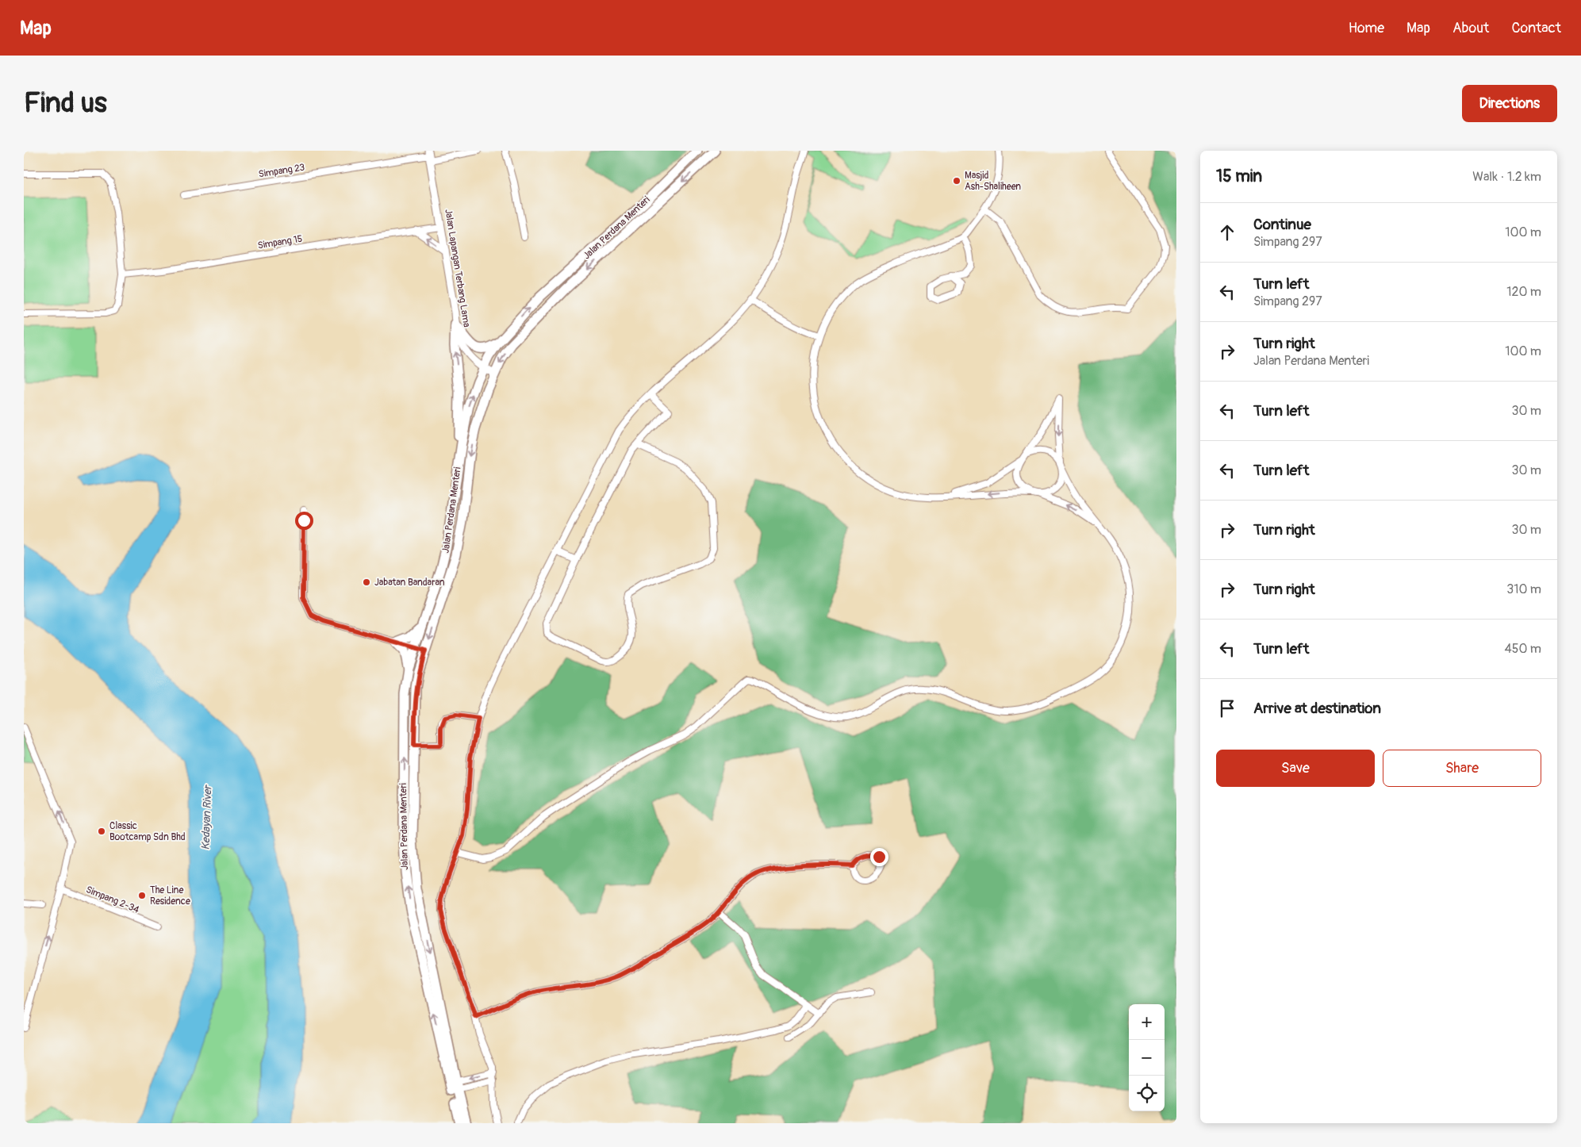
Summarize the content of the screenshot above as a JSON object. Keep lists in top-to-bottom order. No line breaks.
{"streets":{"main road":["Jalan Perdana Menteri"],"street":["Simpang 23","Simpang 15","Jalan Lapangan Terbang Lama","Simpang 2-34"]},"crossings":[["Simpang 23","Jalan Lapangan Terbang Lama"],["Jalan Perdana Menteri","Jalan Lapangan Terbang Lama"],["Simpang 15","Jalan Lapangan Terbang Lama"]],"water":["Kedayan River"],"places":["Masjid Ash-Shaliheen","Jabatan Bandaran","Classic Bootcamp Sdn Bhd","The Line Residence"],"page":{"header":"Map","nav":["Home","Map","About","Contact"],"buttons":["Directions",["Save","Share"]],"title":"Find us","heading":["15 min","Walk · 1.2 km"],"list":[["Continue","Simpang 297","100 m"],["Turn left","Simpang 297","120 m"],["Turn right","Jalan Perdana Menteri","100 m"],["Turn left","30 m"],["Turn left","30 m"],["Turn right","30 m"],["Turn right","310 m"],["Turn left","450 m"],"Arrive at destination"],"map_buttons":["+","−"]}}
